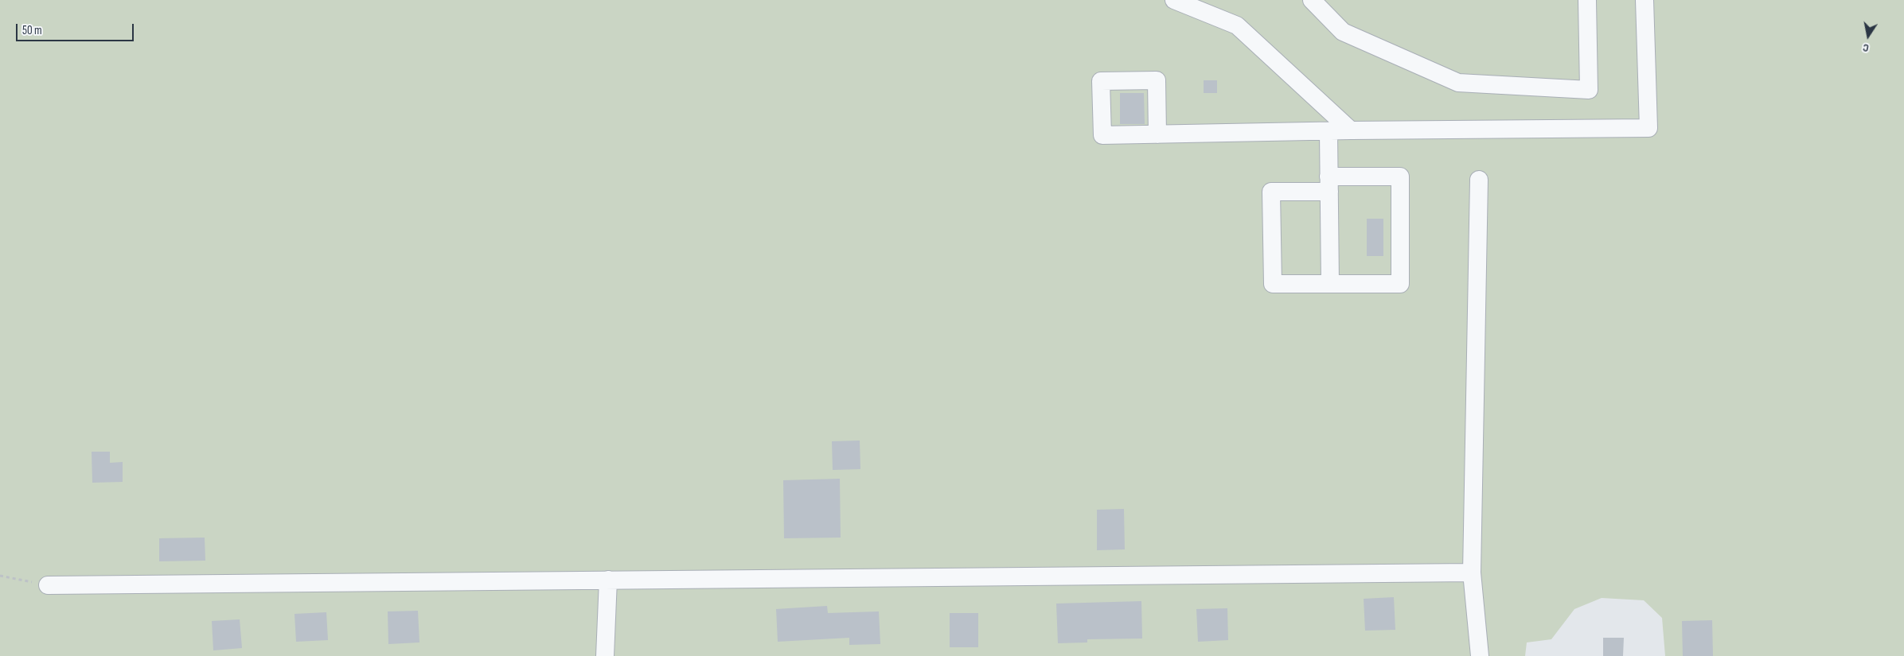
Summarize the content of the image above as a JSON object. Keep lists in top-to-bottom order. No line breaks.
{"scale_bar":"50 m","north":"bottom"}
